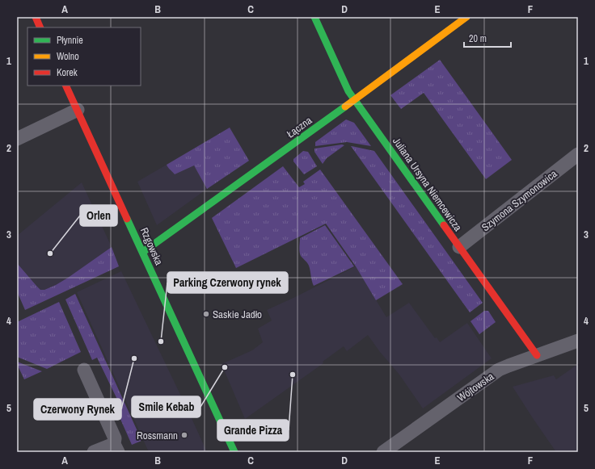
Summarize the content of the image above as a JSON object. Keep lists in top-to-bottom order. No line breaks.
{"streets":{"street":["Łączna","Juliana Ursyna Niemcewicza","Szymona Szymonowica","Rzgowska","Wójtowska"]},"crossings":[["Łączna","Juliana Ursyna Niemcewicza"],["Łączna","Rzgowska"],["Juliana Ursyna Niemcewicza","Szymona Szymonowica"],["Juliana Ursyna Niemcewicza","Wójtowska"]],"places":["Orlen","Saskie Jadło","Parking Czerwony rynek","Czerwony Rynek","Smile Kebab","Grande Pizza","Rossmann"],"legend":["Płynnie","Wolno","Korek"],"scale_bar":"20 m","grid":{"columns":["A","B","C","D","E","F"],"rows":["1","2","3","4","5"]}}
